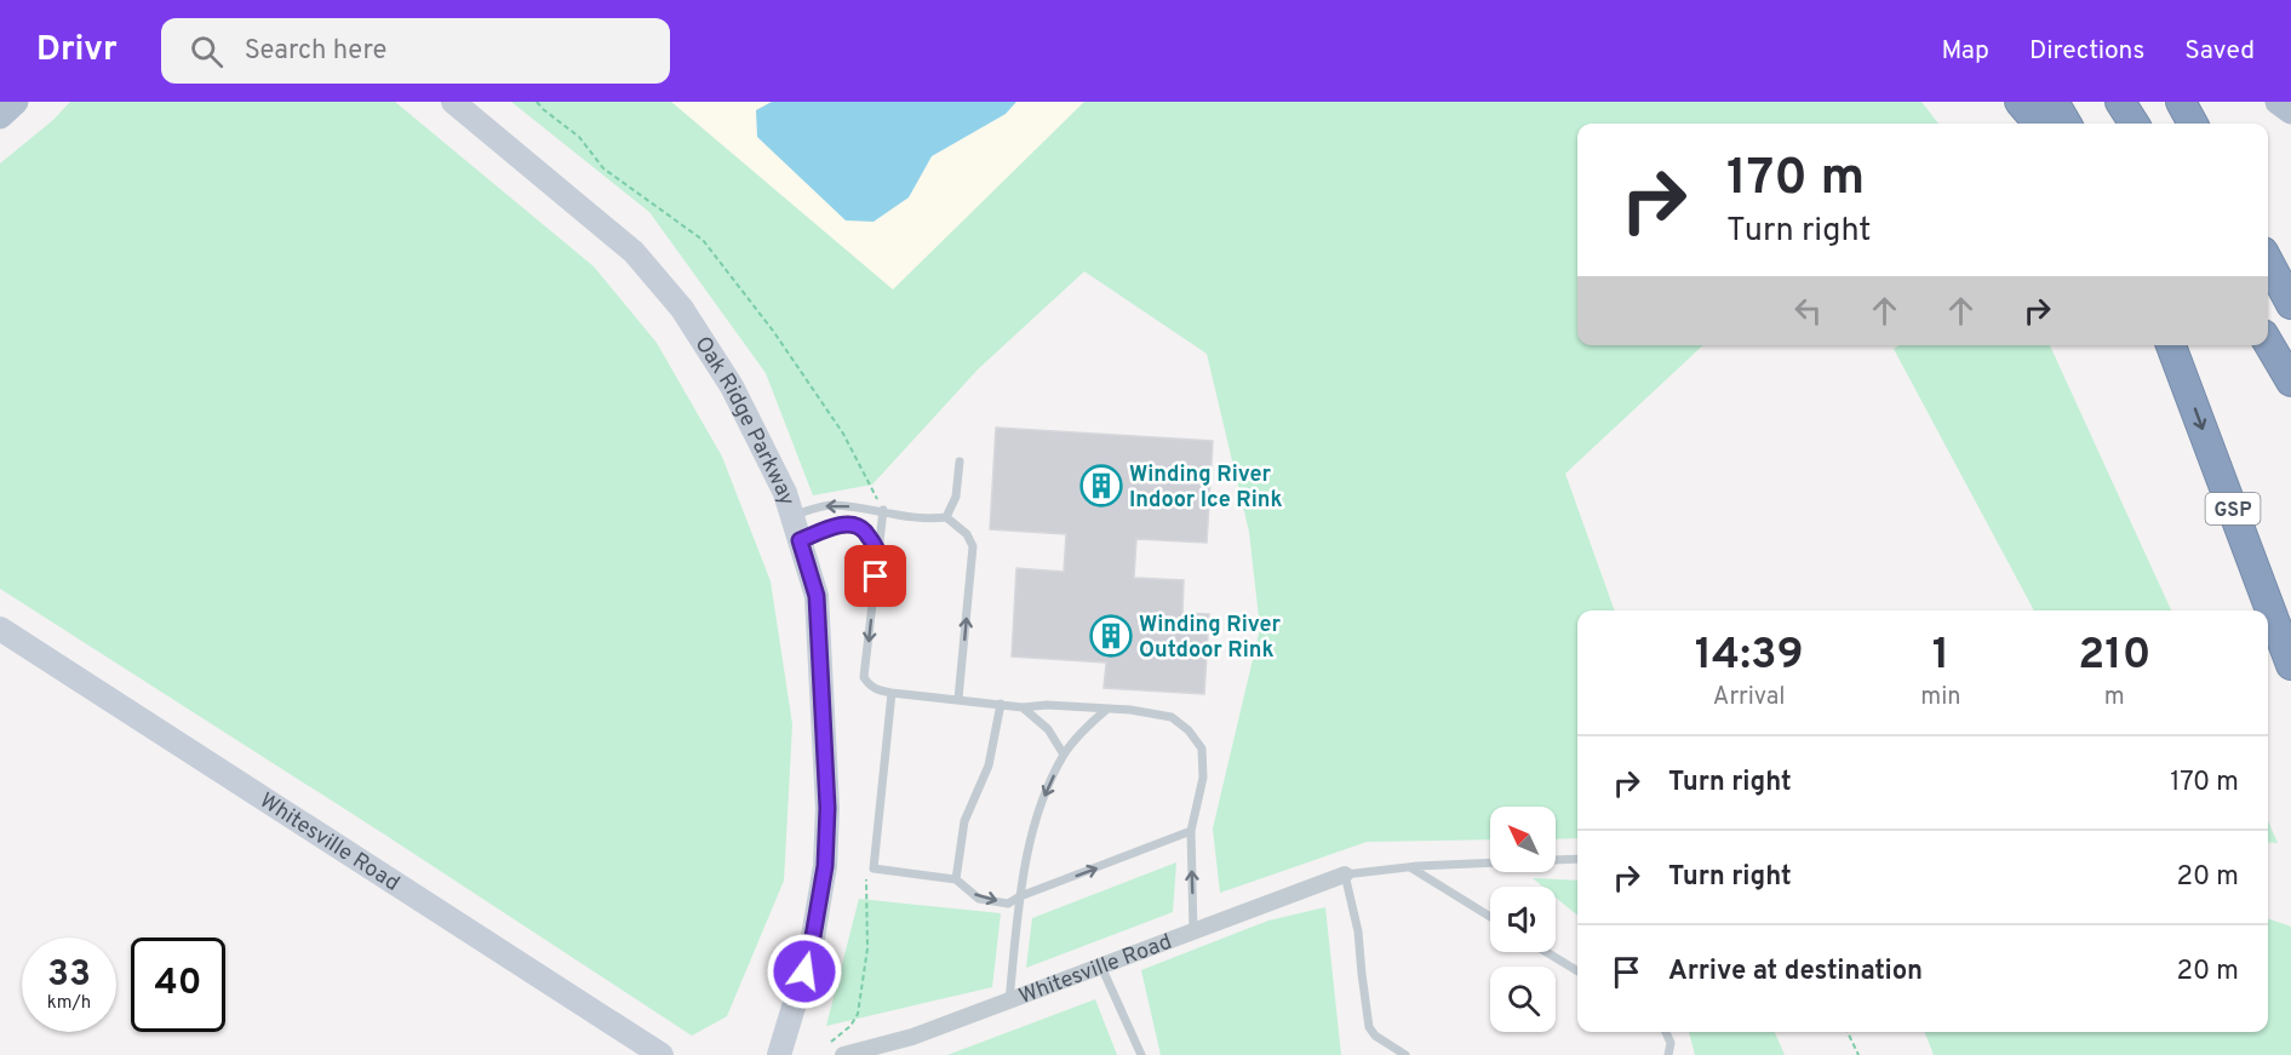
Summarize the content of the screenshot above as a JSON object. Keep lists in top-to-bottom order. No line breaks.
{"streets":{"highway":["GSP"],"street":["Oak Ridge Parkway","Whitesville Road"]},"places":{"building":["Winding River Indoor Ice Rink","Winding River Outdoor Rink"]},"north":"top left","page":{"header":"Drivr","search":"Search here","nav":["Map","Directions","Saved"],"turn":["170 m","Turn right"],"eta":["14:39","Arrival","1","min","210","m"],"list":[{"name":"Turn right","value":"170 m"},{"name":"Turn right","value":"20 m"},{"name":"Arrive at destination","value":"20 m"}],"speed":"33 km/h","limit":"40"}}
